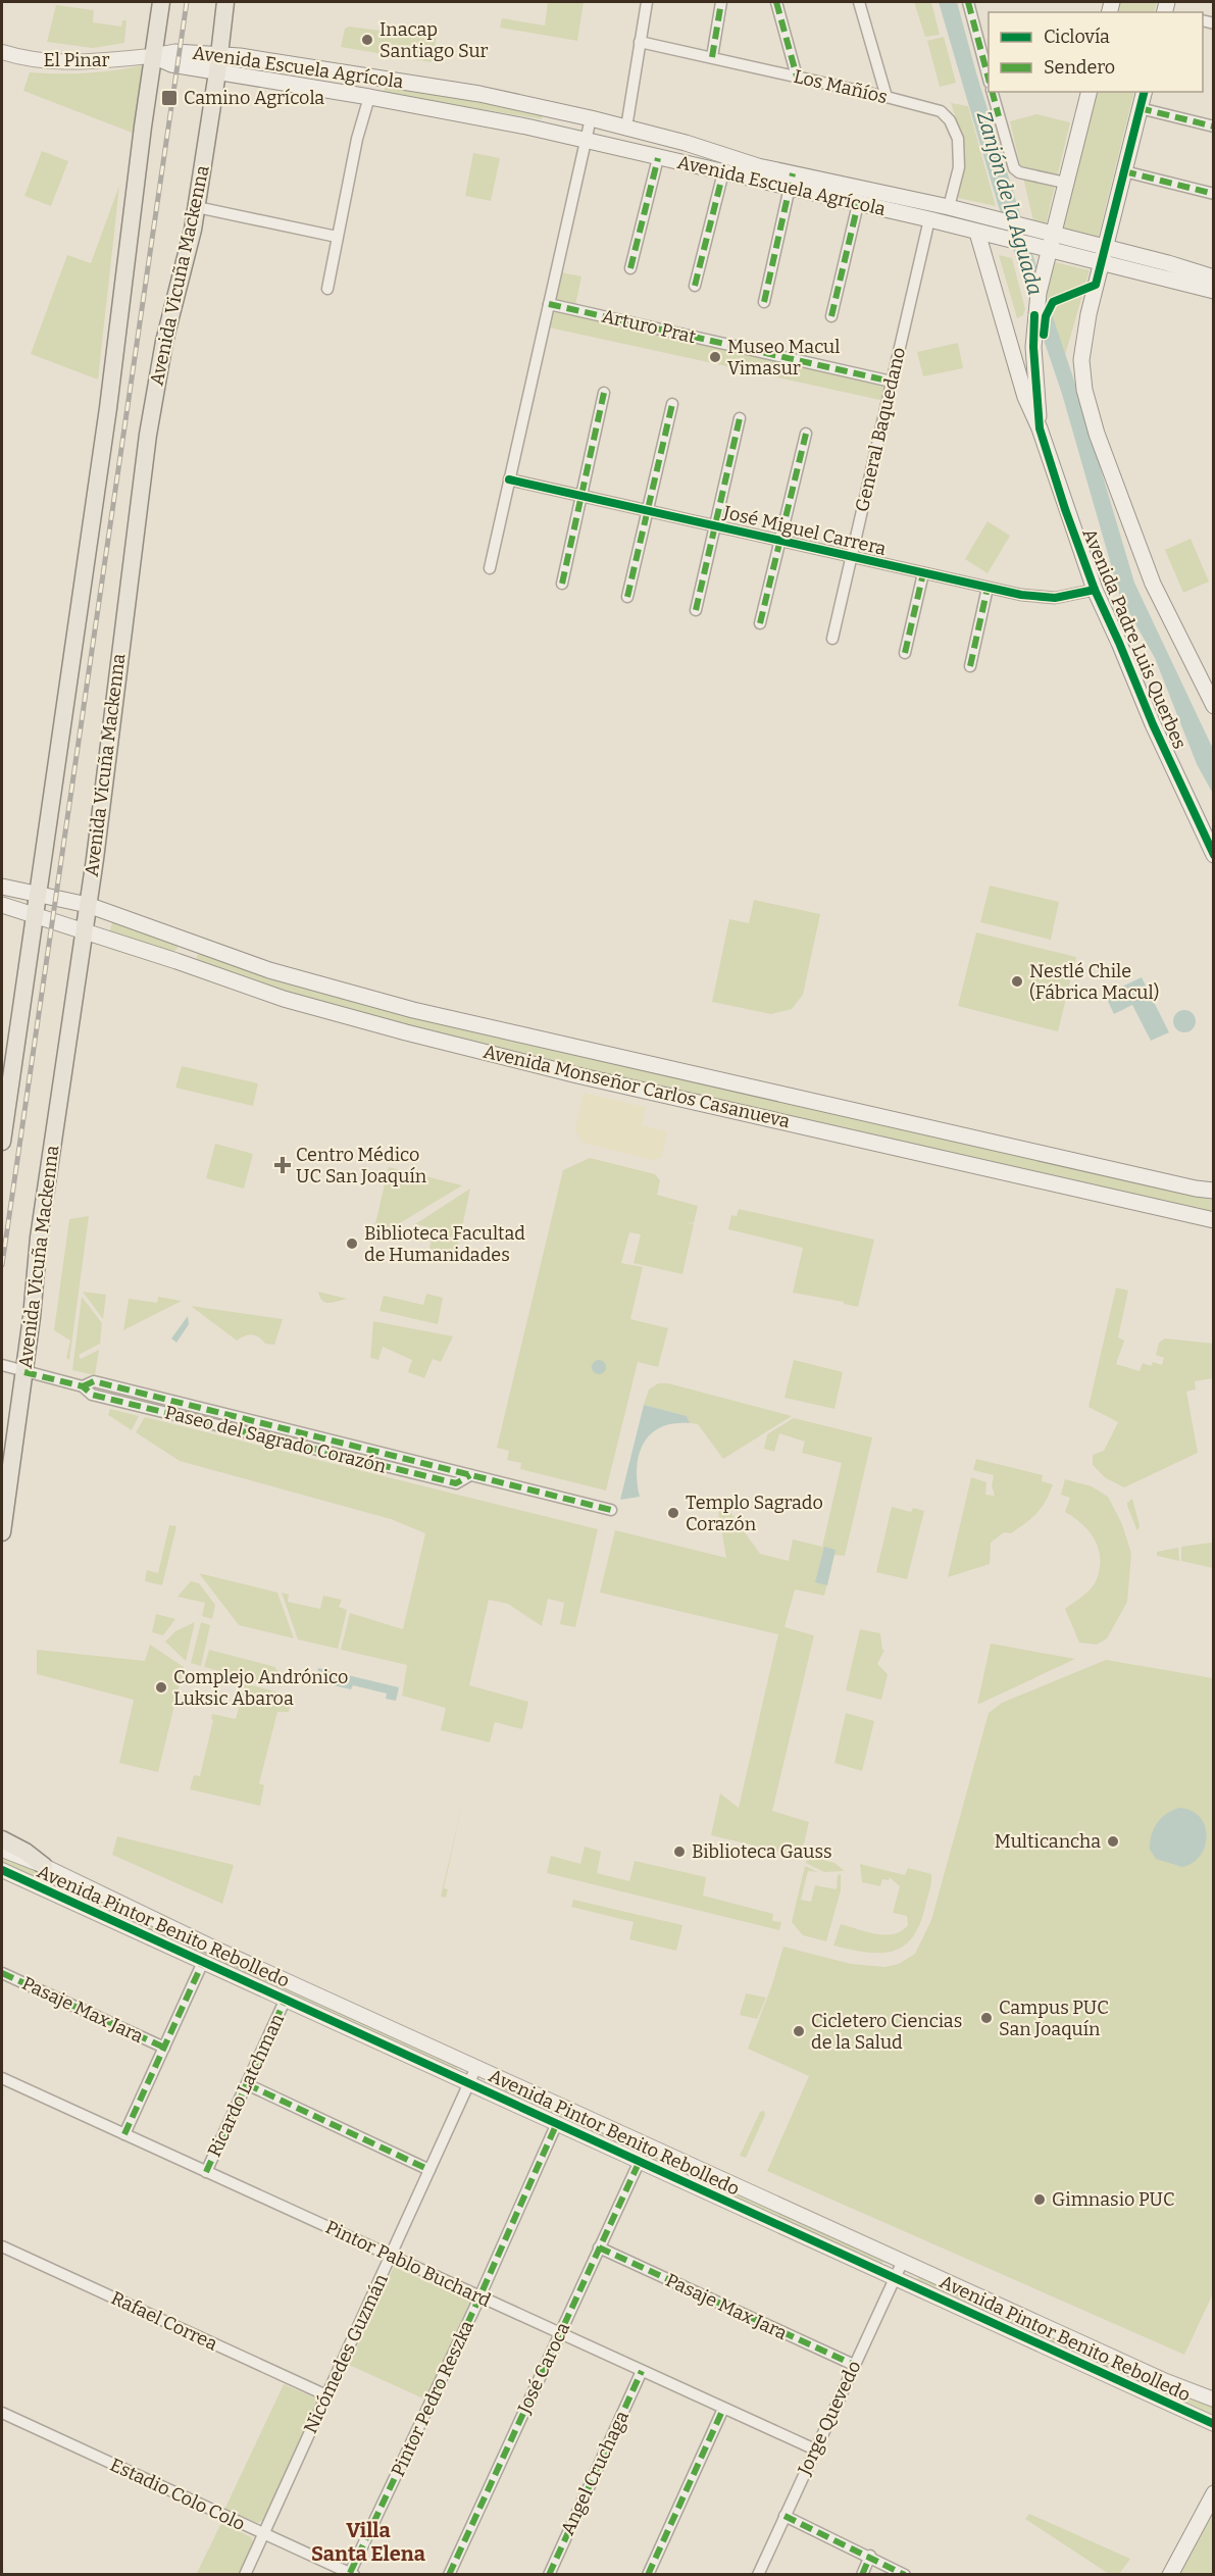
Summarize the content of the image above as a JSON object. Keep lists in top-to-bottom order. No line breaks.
{"streets":{"main road":["Avenida Escuela Agrícola","Avenida Vicuña Mackenna","Avenida Padre Luis Querbes","Avenida Monseñor Carlos Casanueva"],"street":["El Pinar","Los Mañíos","Arturo Prat","General Baquedano","José Miguel Carrera","Paseo del Sagrado Corazón","Avenida Pintor Benito Rebolledo","Pasaje Max Jara","Ricardo Latchman","Pintor Pablo Buchard","Rafael Correa","Nicómedes Guzmán","José Caroca","Pintor Pedro Reszka","Jorge Quevedo","Angel Cruchaga","Estadio Colo Colo"]},"crossings":[["El Pinar","Avenida Escuela Agrícola"],["Avenida Escuela Agrícola","Los Mañíos"],["Avenida Escuela Agrícola","Avenida Vicuña Mackenna"],["Avenida Escuela Agrícola","General Baquedano"],["Avenida Vicuña Mackenna","Avenida Monseñor Carlos Casanueva"],["Avenida Vicuña Mackenna","Paseo del Sagrado Corazón"],["Arturo Prat","General Baquedano"],["General Baquedano","José Miguel Carrera"],["José Miguel Carrera","Avenida Padre Luis Querbes"],["Avenida Pintor Benito Rebolledo","Ricardo Latchman"],["Avenida Pintor Benito Rebolledo","Nicómedes Guzmán"],["Avenida Pintor Benito Rebolledo","José Caroca"],["Avenida Pintor Benito Rebolledo","Pintor Pedro Reszka"],["Avenida Pintor Benito Rebolledo","Jorge Quevedo"],["Pasaje Max Jara","José Caroca"],["Pasaje Max Jara","Jorge Quevedo"],["Ricardo Latchman","Pintor Pablo Buchard"],["Pintor Pablo Buchard","Nicómedes Guzmán"],["Pintor Pablo Buchard","José Caroca"],["Pintor Pablo Buchard","Pintor Pedro Reszka"],["Pintor Pablo Buchard","Jorge Quevedo"],["Pintor Pablo Buchard","Angel Cruchaga"],["Rafael Correa","Nicómedes Guzmán"],["Nicómedes Guzmán","Estadio Colo Colo"],["Pintor Pedro Reszka","Estadio Colo Colo"]],"districts":["Villa Santa Elena"],"water":["Zanjón de la Aguada"],"places":{"other":["Inacap Santiago Sur","Museo Macul Vimasur","Nestlé Chile (Fábrica Macul)","Biblioteca Facultad de Humanidades","Templo Sagrado Corazón","Complejo Andrónico Luksic Abaroa","Multicancha","Biblioteca Gauss","Campus PUC San Joaquín","Cicletero Ciencias de la Salud","Gimnasio PUC"],"transit":["Camino Agrícola"],"health":["Centro Médico UC San Joaquín"]},"legend":["Ciclovía","Sendero"]}
